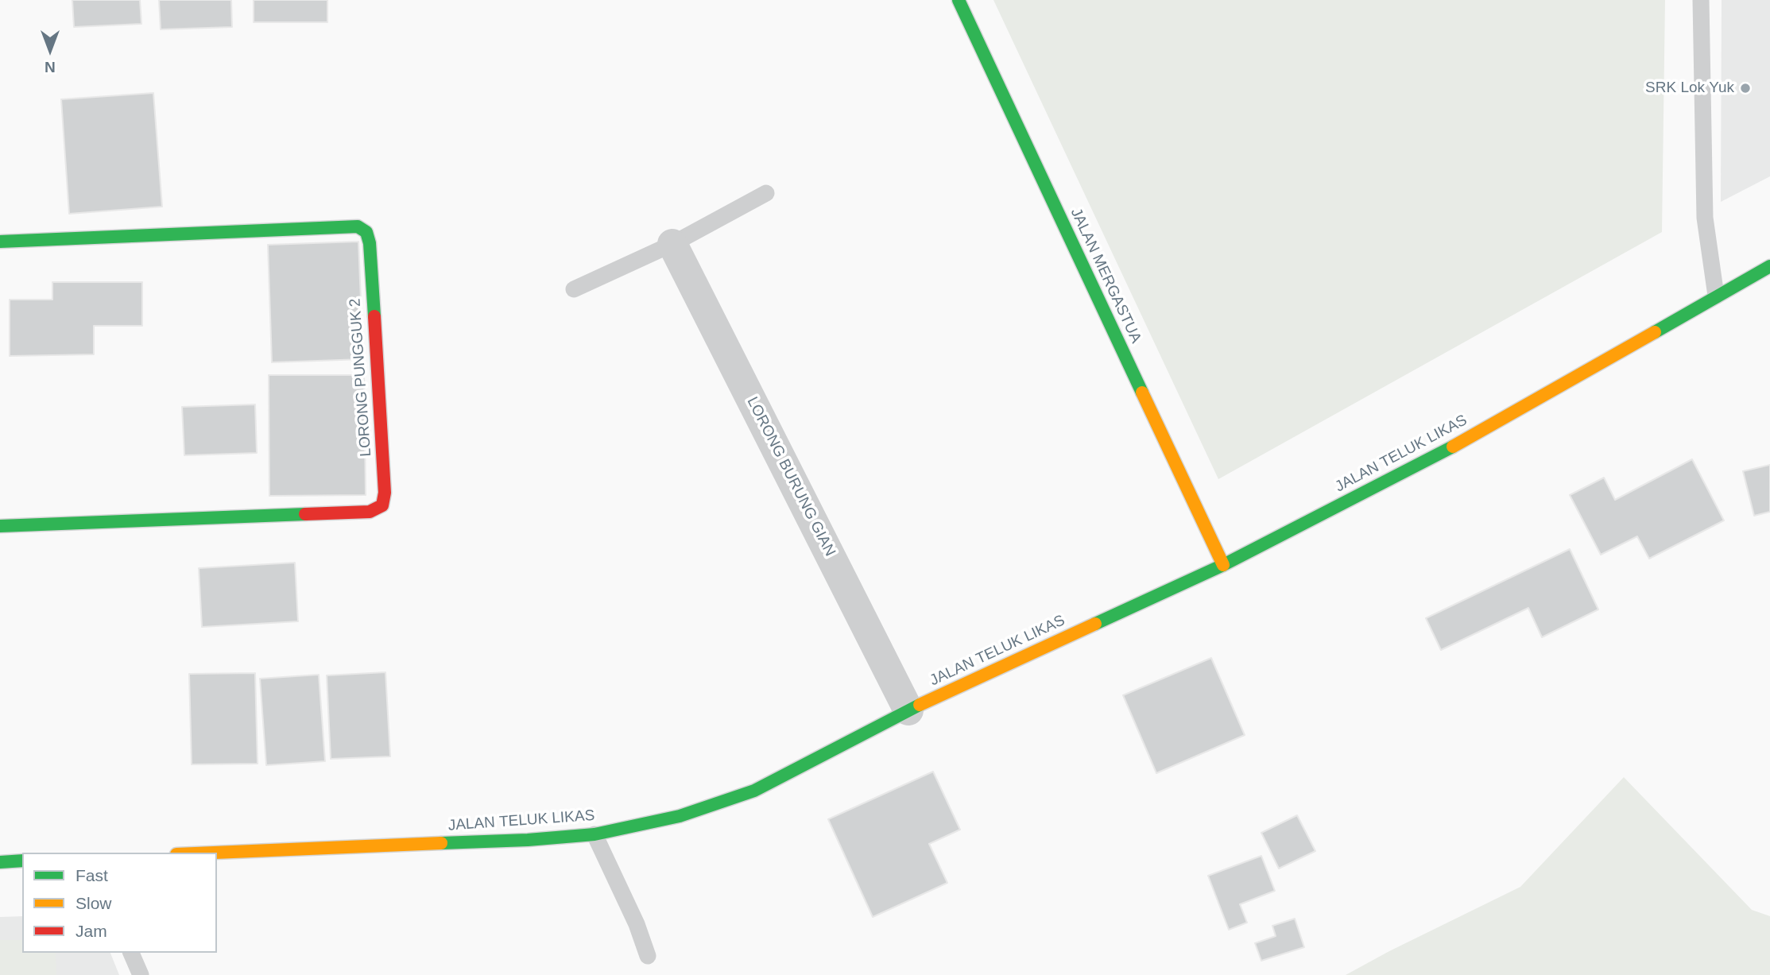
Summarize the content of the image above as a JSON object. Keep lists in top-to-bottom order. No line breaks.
{"streets":{"street":["JALAN MERGASTUA","LORONG PUNGGUK 2","JALAN TELUK LIKAS","LORONG BURUNG GIAN"]},"crossings":[["JALAN MERGASTUA","JALAN TELUK LIKAS"],["JALAN TELUK LIKAS","LORONG BURUNG GIAN"]],"places":["SRK Lok Yuk"],"legend":["Fast","Slow","Jam"],"north":"bottom"}
